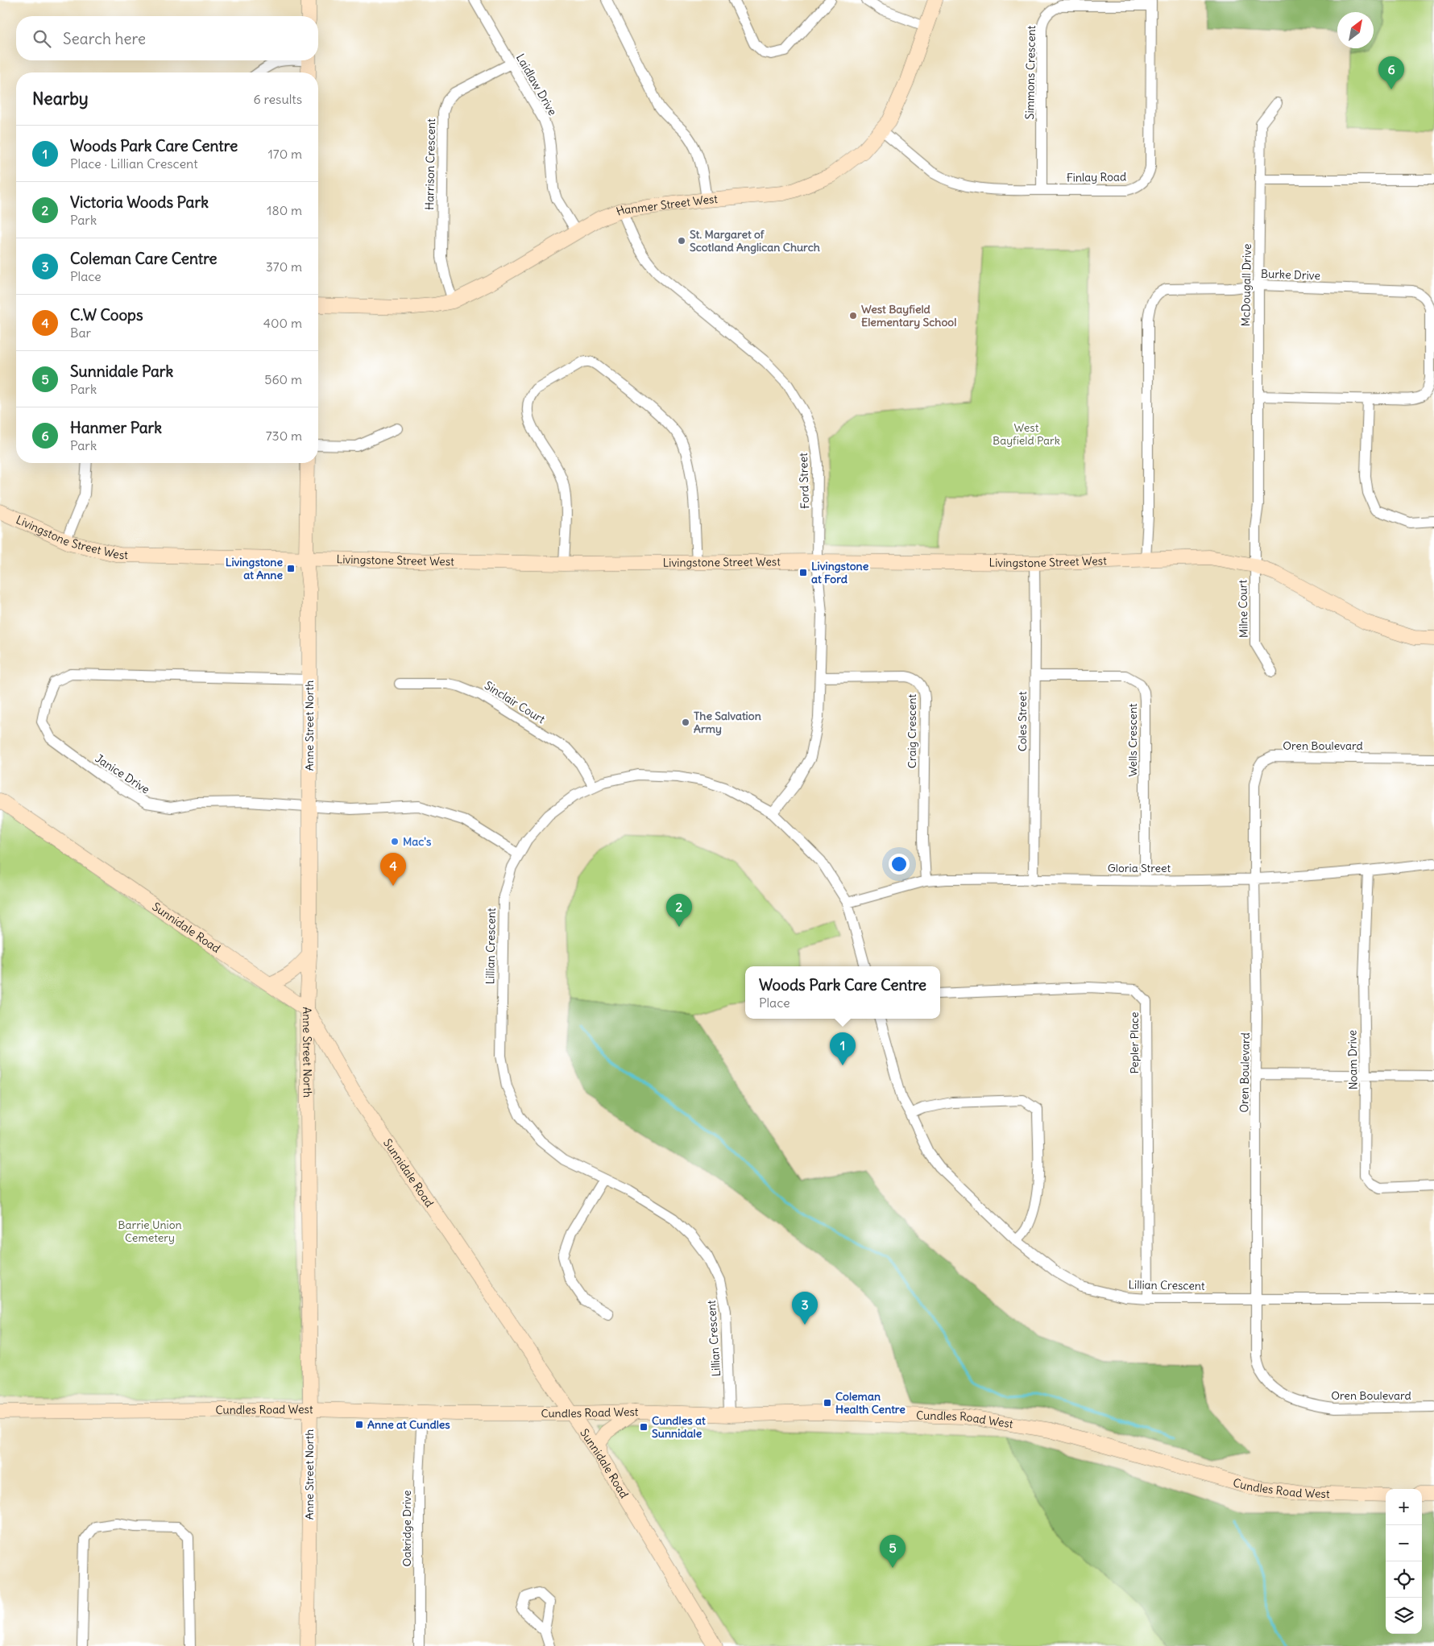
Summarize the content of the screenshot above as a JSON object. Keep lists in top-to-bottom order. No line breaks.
{"streets":{"street":["Simmons Crescent","Laidlaw Drive","Harrison Crescent","Finlay Road","Hanmer Street West","Burke Drive","McDougall Drive","Ford Street","Livingstone Street West","Milne Court","Sinclair Court","Coles Street","Anne Street North","Craig Crescent","Wells Crescent","Oren Boulevard","Janice Drive","Gloria Street","Sunnidale Road","Lillian Crescent","Pepler Place","Noam Drive","Cundles Road West","Oakridge Drive"]},"crossings":[["Simmons Crescent","Finlay Road"],["Laidlaw Drive","Harrison Crescent"],["Laidlaw Drive","Hanmer Street West"],["Harrison Crescent","Hanmer Street West"],["Finlay Road","Hanmer Street West"],["Hanmer Street West","Ford Street"],["Burke Drive","McDougall Drive"],["Burke Drive","Livingstone Street West"],["McDougall Drive","Livingstone Street West"],["McDougall Drive","Milne Court"],["Ford Street","Livingstone Street West"],["Ford Street","Craig Crescent"],["Ford Street","Lillian Crescent"],["Livingstone Street West","Milne Court"],["Livingstone Street West","Coles Street"],["Livingstone Street West","Anne Street North"],["Sinclair Court","Lillian Crescent"],["Coles Street","Wells Crescent"],["Coles Street","Gloria Street"],["Anne Street North","Janice Drive"],["Anne Street North","Sunnidale Road"],["Anne Street North","Cundles Road West"],["Craig Crescent","Gloria Street"],["Wells Crescent","Gloria Street"],["Oren Boulevard","Gloria Street"],["Oren Boulevard","Lillian Crescent"],["Janice Drive","Lillian Crescent"],["Gloria Street","Lillian Crescent"],["Gloria Street","Noam Drive"],["Sunnidale Road","Cundles Road West"],["Lillian Crescent","Pepler Place"],["Lillian Crescent","Cundles Road West"],["Cundles Road West","Oakridge Drive"]],"parks":["West Bayfield Park","Barrie Union Cemetery"],"places":{"other":["St. Margaret of Scotland Anglican Church","West Bayfield Elementary School","The Salvation Army","Mac's"],"transit":["Livingstone at Anne","Livingstone at Ford","Coleman Health Centre","Anne at Cundles","Cundles at Sunnidale"]},"north":"top right","page":{"search":"Search here","pins":["6","4","2","1","3","5"],"heading":["Nearby","6 results"],"list":[{"mark":"1","name":"Woods Park Care Centre","note":"Place · Lillian Crescent","value":"170 m"},{"mark":"2","name":"Victoria Woods Park","note":"Park","value":"180 m"},{"mark":"3","name":"Coleman Care Centre","note":"Place","value":"370 m"},{"mark":"4","name":"C.W Coops","note":"Bar","value":"400 m"},{"mark":"5","name":"Sunnidale Park","note":"Park","value":"560 m"},{"mark":"6","name":"Hanmer Park","note":"Park","value":"730 m"}],"popup":["Woods Park Care Centre","Place"],"map_buttons":["+","−"]}}
